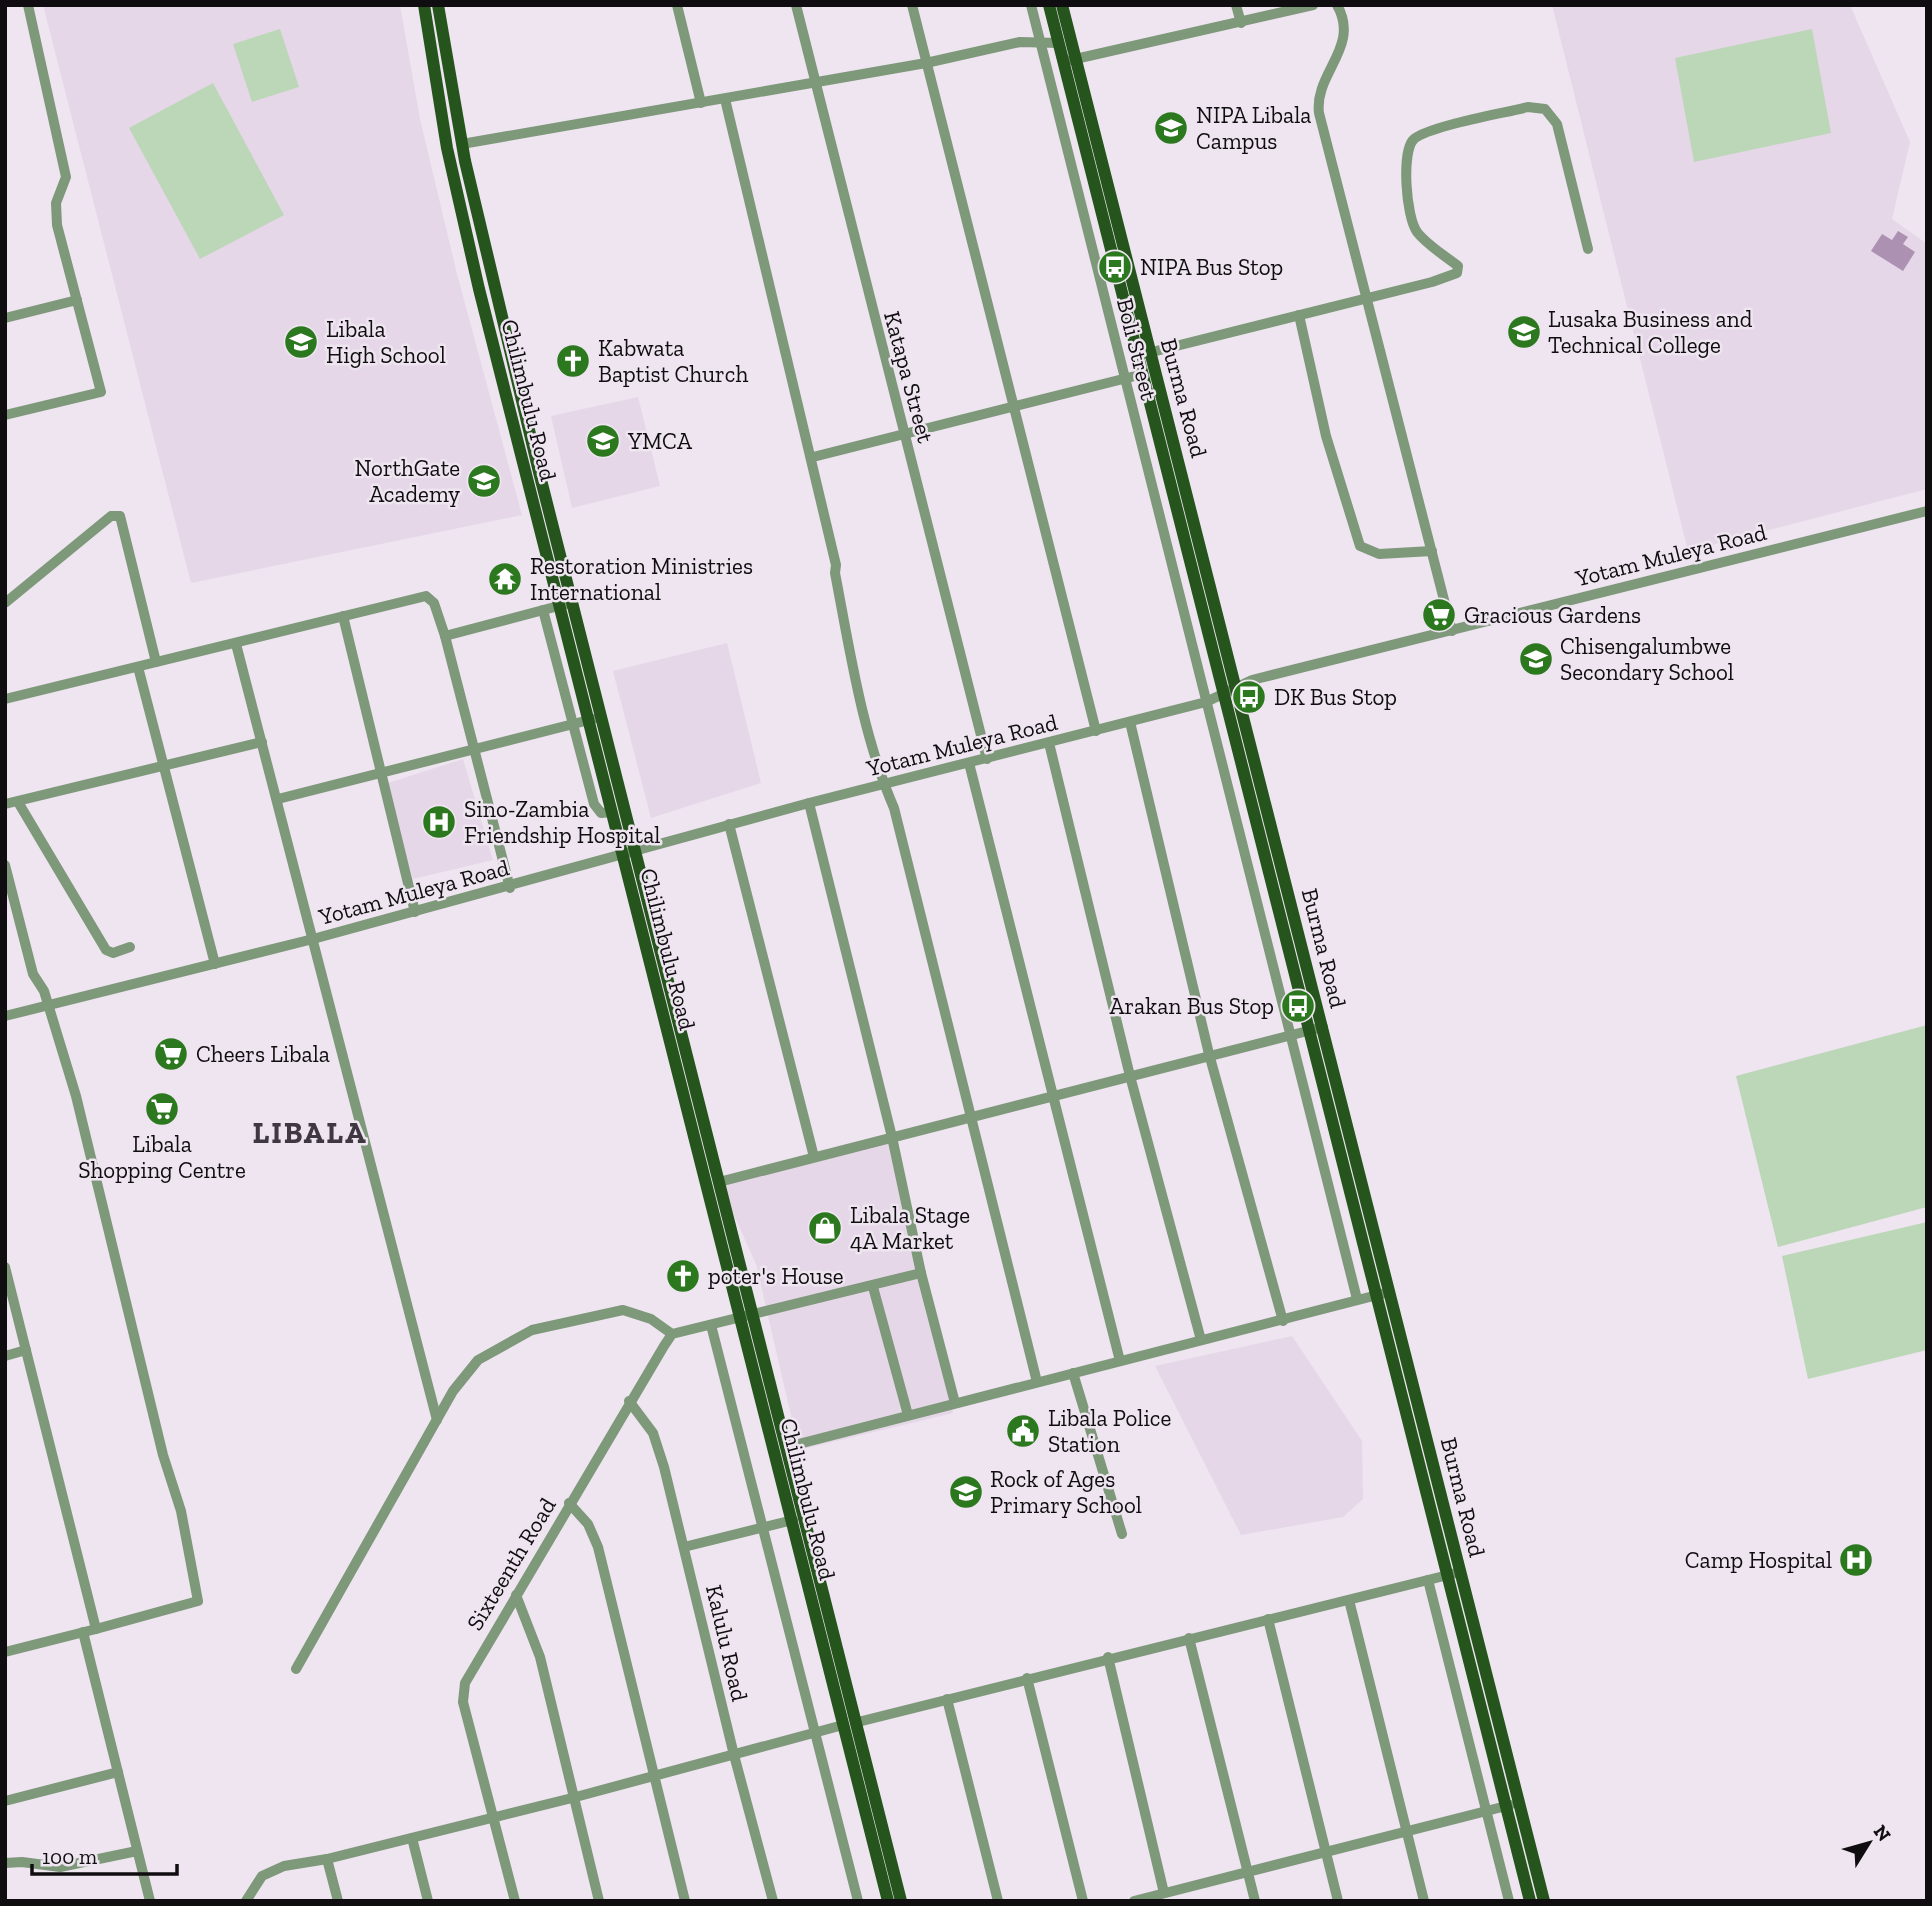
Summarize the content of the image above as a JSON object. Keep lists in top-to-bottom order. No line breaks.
{"streets":{"main road":["Burma Road","Chilimbulu Road"],"street":["Boli Street","Katapa Street","Yotam Muleya Road","Sixteenth Road","Kalulu Road"]},"crossings":[["Boli Street","Yotam Muleya Road"],["Katapa Street","Yotam Muleya Road"],["Burma Road","Yotam Muleya Road"],["Chilimbulu Road","Yotam Muleya Road"],["Sixteenth Road","Kalulu Road"]],"districts":["LIBALA"],"places":{"school or university":["NIPA Libala Campus","Lusaka Business and Technical College","Libala High School","YMCA","NorthGate Academy","Chisengalumbwe Secondary School","Rock of Ages Primary School"],"bus stop":["NIPA Bus Stop","DK Bus Stop","Arakan Bus Stop"],"church":["Kabwata Baptist Church","poter's House"],"temple":["Restoration Ministries International"],"supermarket":["Gracious Gardens","Cheers Libala","Libala Shopping Centre"],"hospital":["Sino-Zambia Friendship Hospital","Camp Hospital"],"shop":["Libala Stage 4A Market"],"public building":["Libala Police Station"]},"scale_bar":"100 m","north":"top right"}
